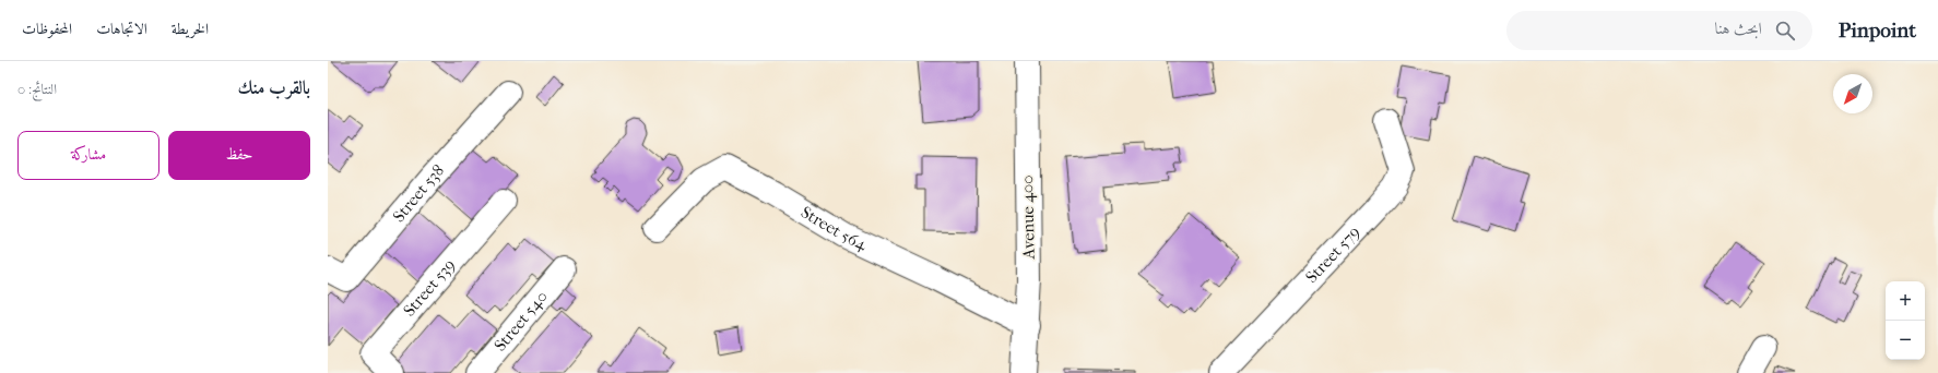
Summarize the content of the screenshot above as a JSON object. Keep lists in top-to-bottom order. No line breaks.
{"streets":{"street":["Street 538","Avenue 400","Street 564","Street 579","Street 539","Street 540"]},"crossings":[["Avenue 400","Street 564"]],"north":"bottom left","page":{"header":"Pinpoint","search":"ابحث هنا","nav":["الخريطة","الاتجاهات","المحفوظات"],"heading":["بالقرب منك","النتائج: 0"],"buttons":["حفظ","مشاركة"],"map_buttons":["+","−"]}}
